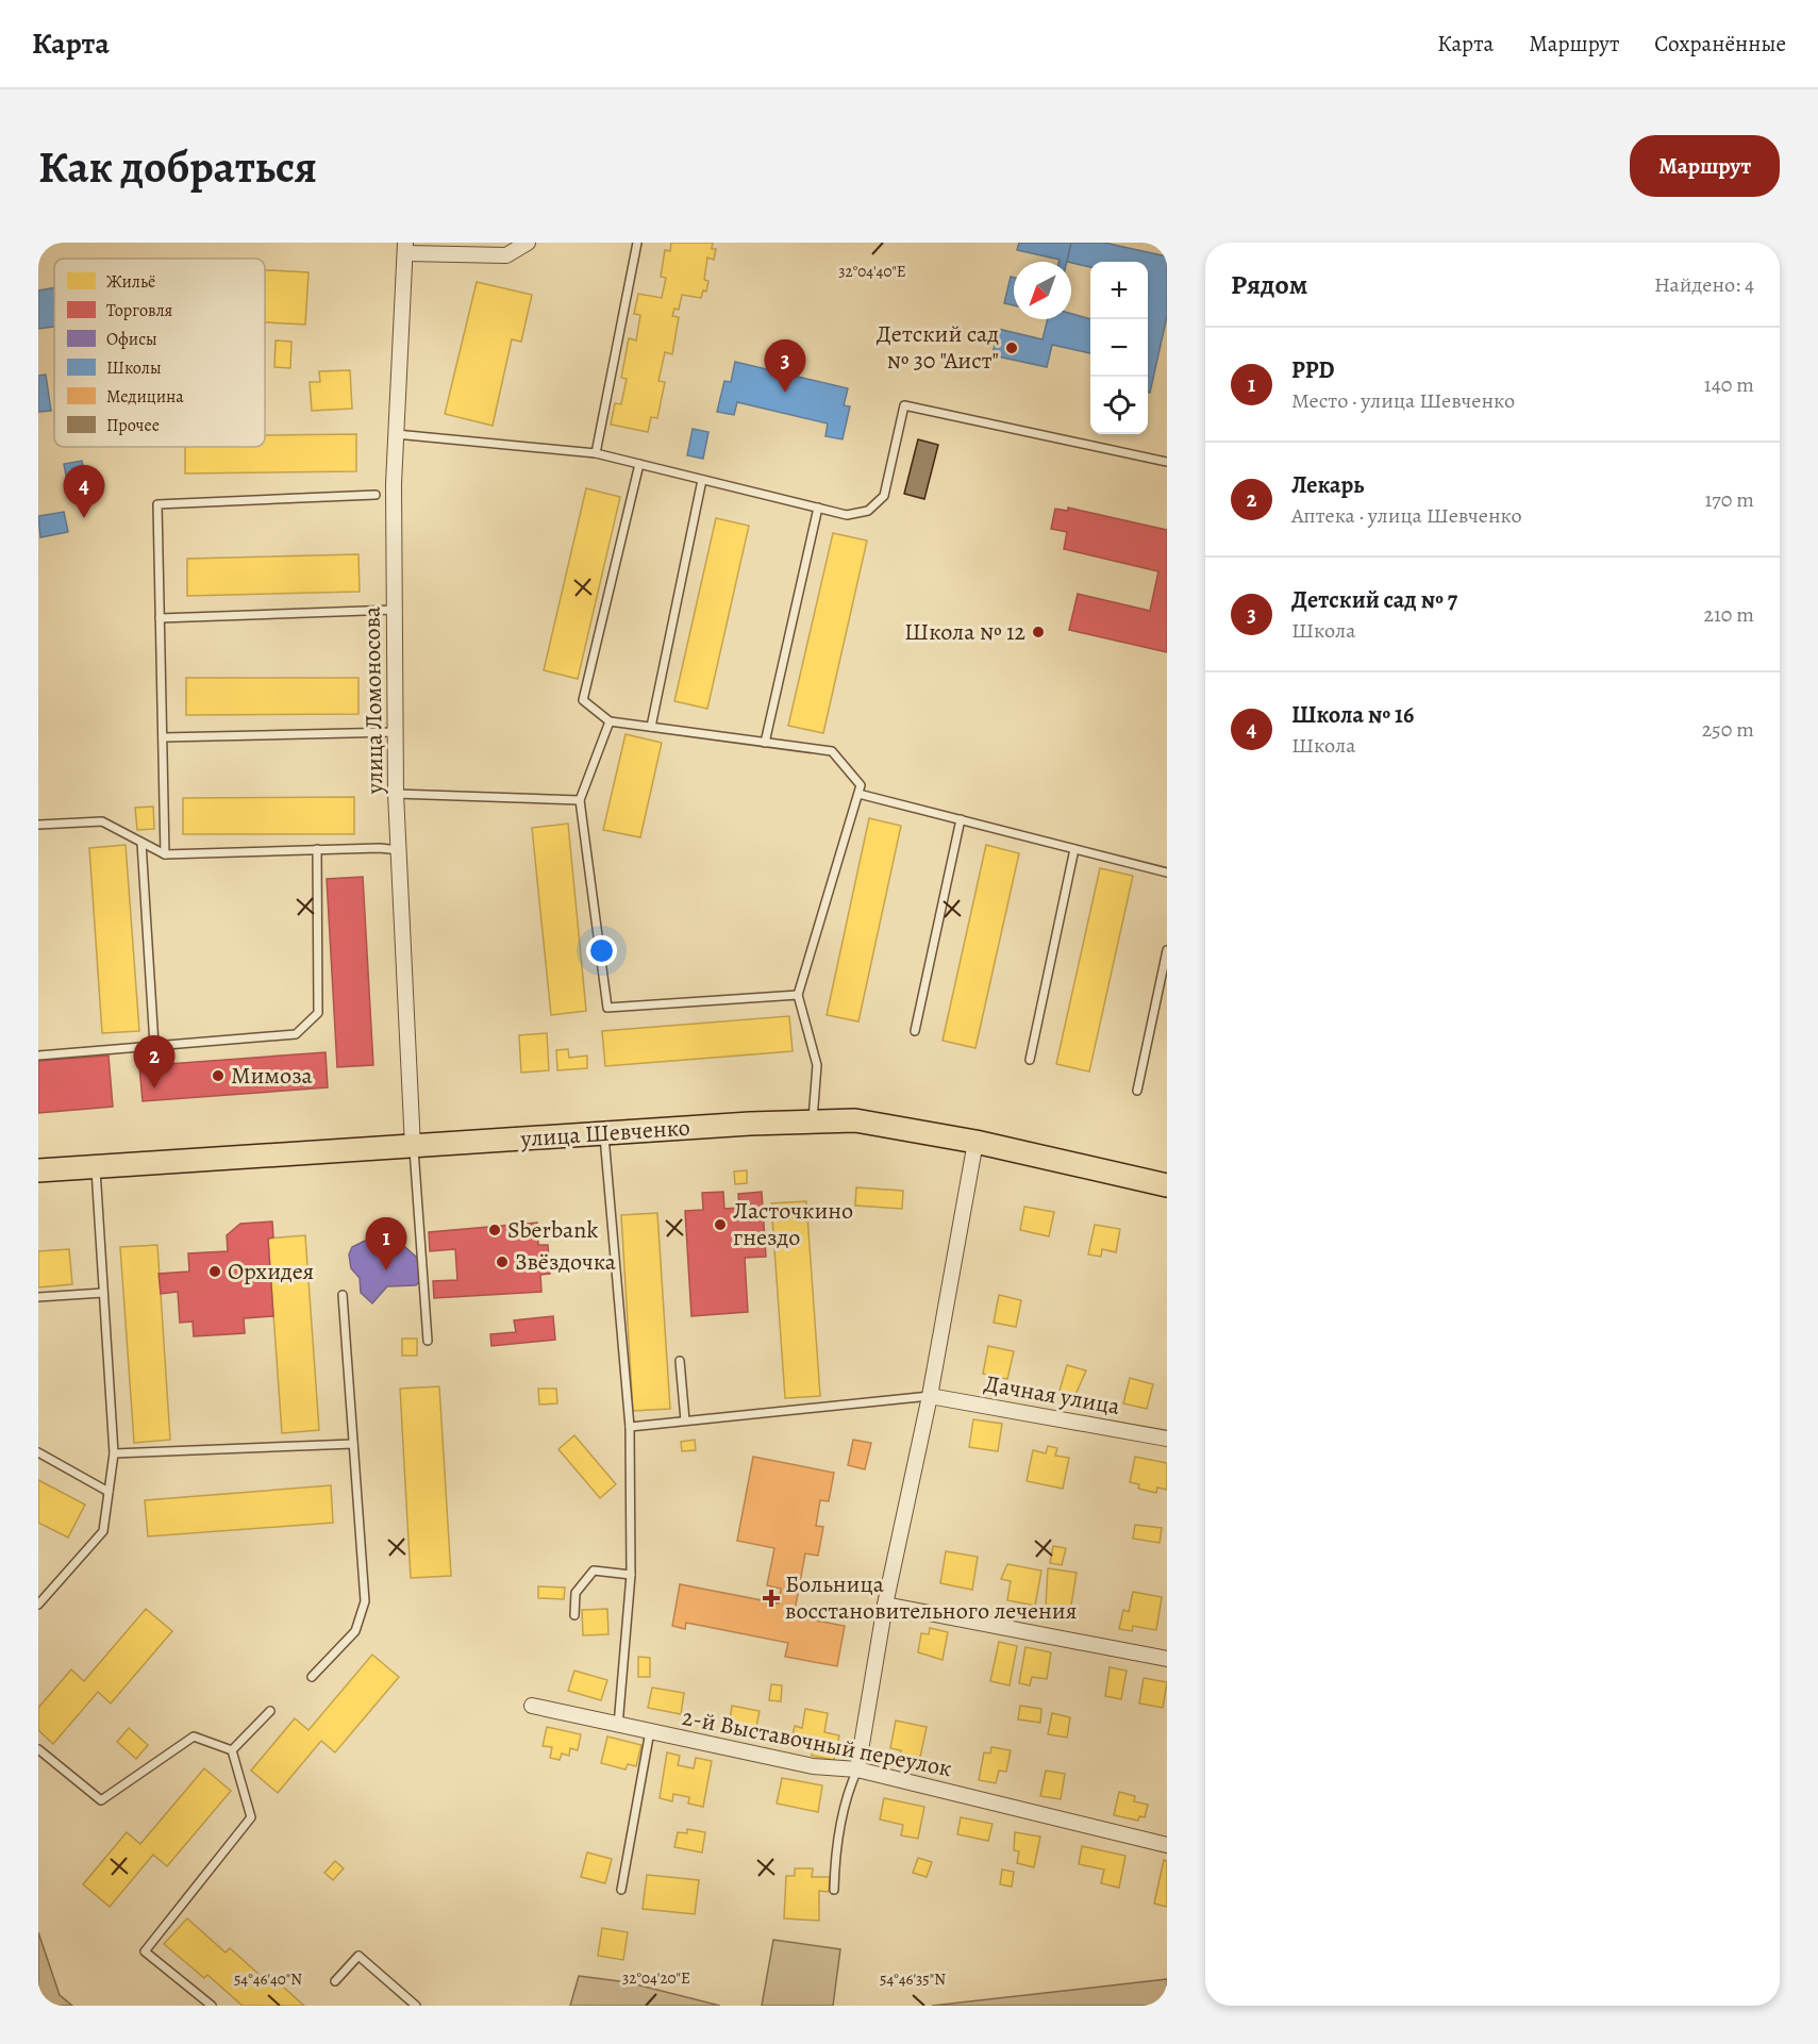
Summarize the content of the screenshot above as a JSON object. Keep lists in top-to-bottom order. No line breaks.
{"streets":{"main road":["улица Шевченко"],"street":["улица Ломоносова","Дачная улица","2-й Выставочный переулок"]},"crossings":[["улица Ломоносова","улица Шевченко"]],"places":{"other":["Детский сад № 30 \"Аист\"","Школа № 12","Мимоза","Ласточкино гнездо","Sberbank","Звёздочка","Орхидея"],"health":["Больница восстановительного лечения"]},"legend":["Жильё","Торговля","Офисы","Школы","Медицина","Прочее"],"north":"bottom left","page":{"header":"Карта","nav":["Карта","Маршрут","Сохранённые"],"buttons":"Маршрут","title":"Как добраться","heading":["Рядом","Найдено: 4"],"map_buttons":["+","−"],"list":[{"mark":"1","name":"PPD","note":"Место · улица Шевченко","value":"140 m"},{"mark":"2","name":"Лекарь","note":"Аптека · улица Шевченко","value":"170 m"},{"mark":"3","name":"Детский сад № 7","note":"Школа","value":"210 m"},{"mark":"4","name":"Школа № 16","note":"Школа","value":"250 m"}],"pins":["3","4","2","1"]},"coordinates":["32°04'40\"E","32°04'20\"E","54°46'40\"N","54°46'35\"N"]}
